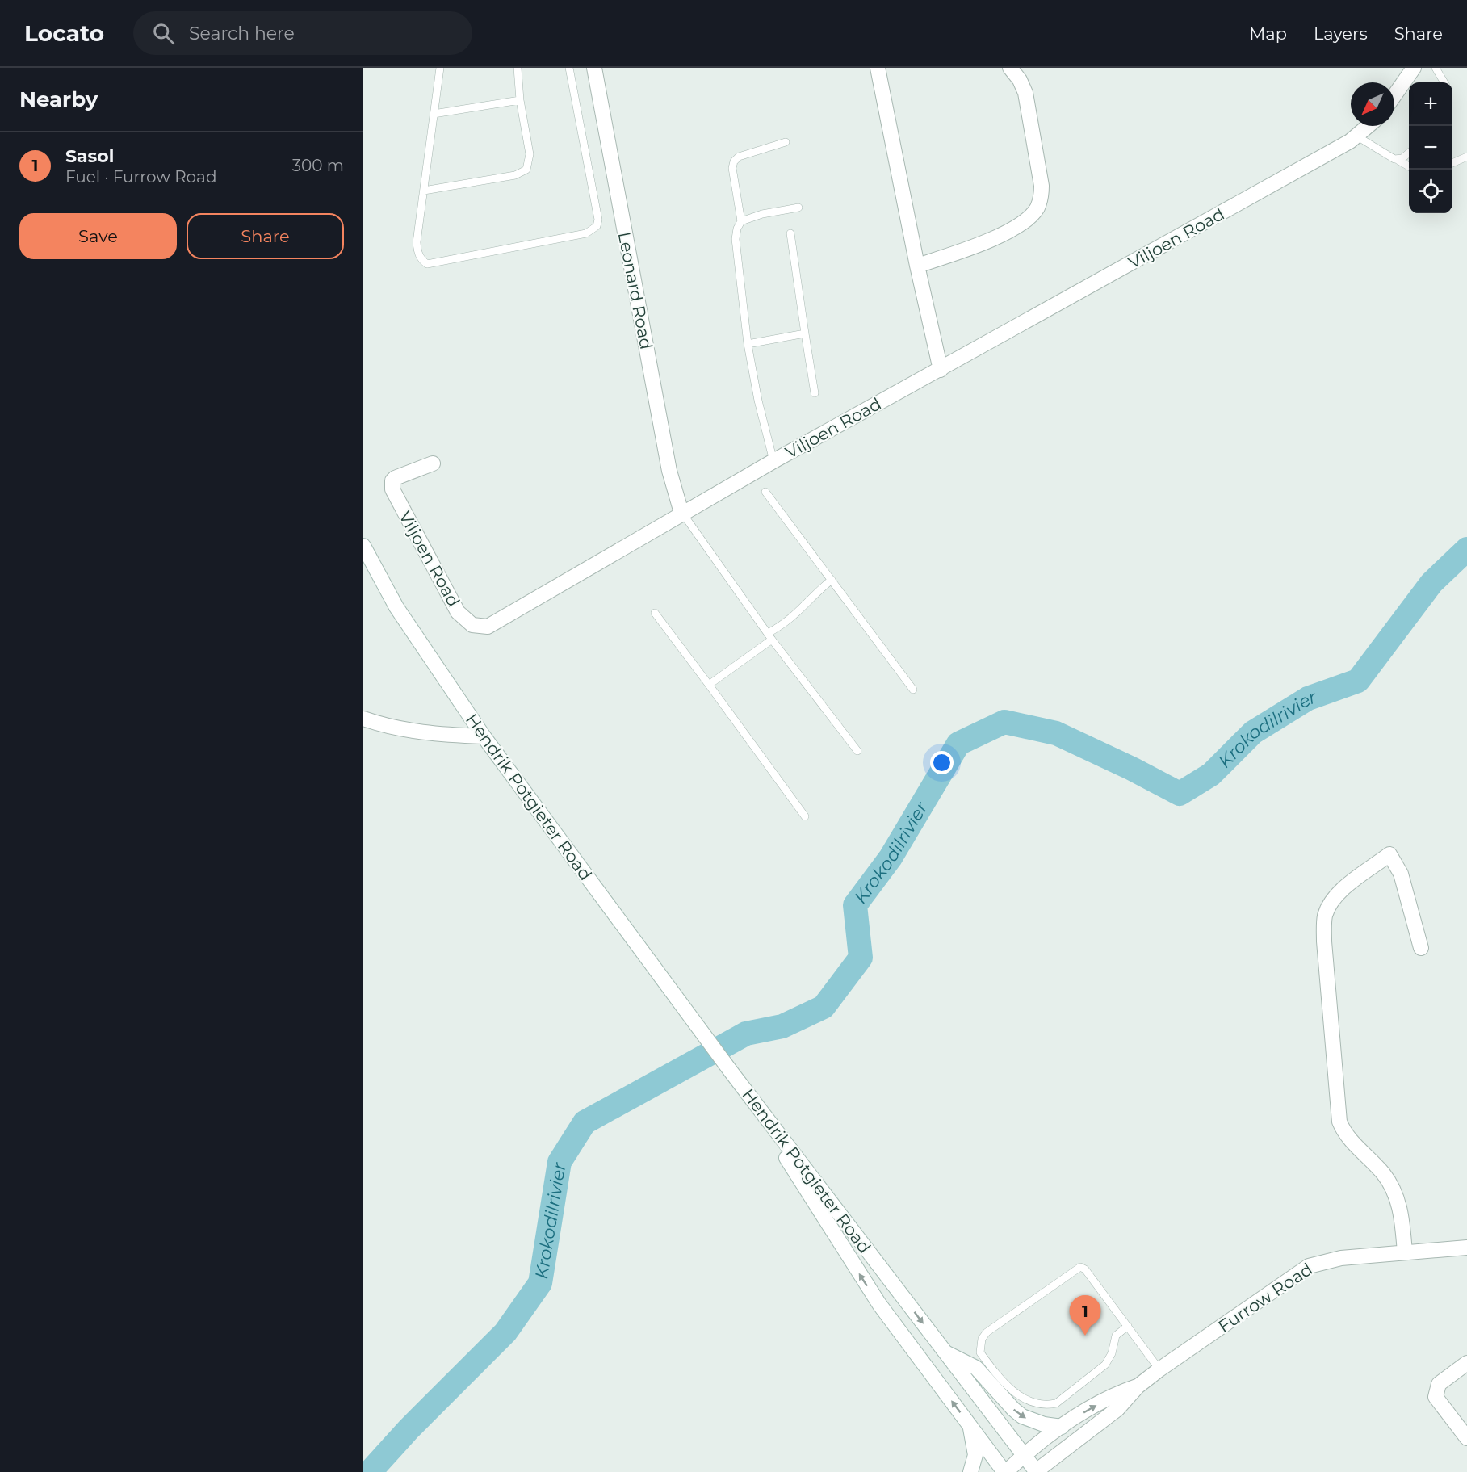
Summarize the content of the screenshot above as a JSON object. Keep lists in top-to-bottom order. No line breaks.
{"streets":{"street":["Viljoen Road","Leonard Road","Hendrik Potgieter Road","Furrow Road"]},"crossings":[["Viljoen Road","Leonard Road"],["Hendrik Potgieter Road","Furrow Road"]],"water":["Krokodilrivier"],"north":"bottom left","page":{"header":"Locato","search":"Search here","nav":["Map","Layers","Share"],"heading":"Nearby","map_buttons":["+","−"],"list":[{"mark":"1","name":"Sasol","note":"Fuel · Furrow Road","value":"300 m"}],"buttons":["Save","Share"],"pins":"1"}}
